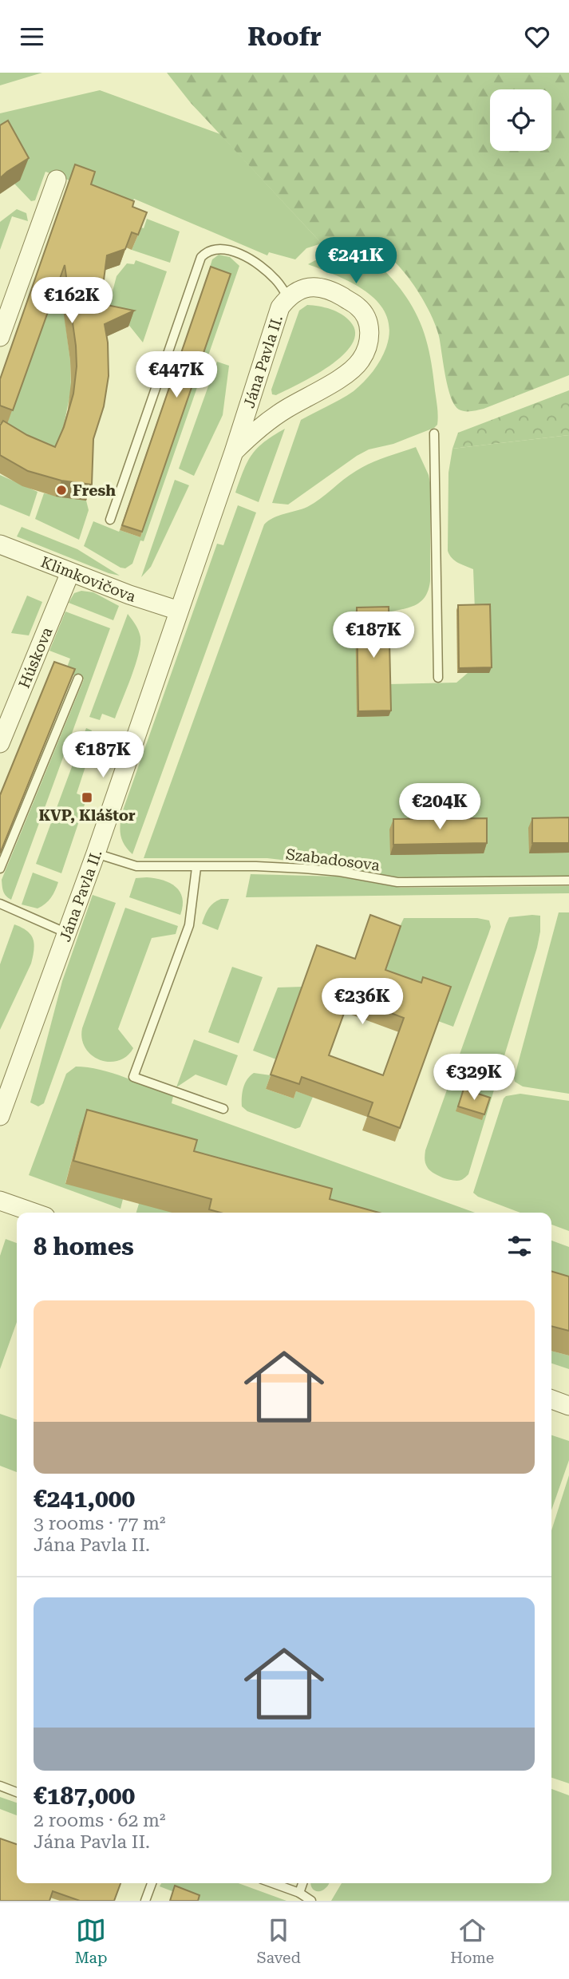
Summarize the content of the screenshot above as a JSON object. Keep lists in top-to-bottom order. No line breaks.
{"streets":{"street":["Jána Pavla II.","Klimkovičova","Húskova"],"lane":["Szabadosova"]},"crossings":[["Jána Pavla II.","Klimkovičova"],["Jána Pavla II.","Szabadosova"],["Klimkovičova","Húskova"]],"places":{"other":["Fresh"],"transit":["KVP, Kláštor"]},"page":{"header":"Roofr","price":["€241K","€162K","€447K","€187K","€187K","€204K","€236K","€329K"],"heading":"8 homes","list":[{"name":"€241,000","note":"3 rooms · 77 m² · Jána Pavla II."},{"name":"€187,000","note":"2 rooms · 62 m² · Jána Pavla II."}],"tabs":["Map","Saved","Home"]}}
